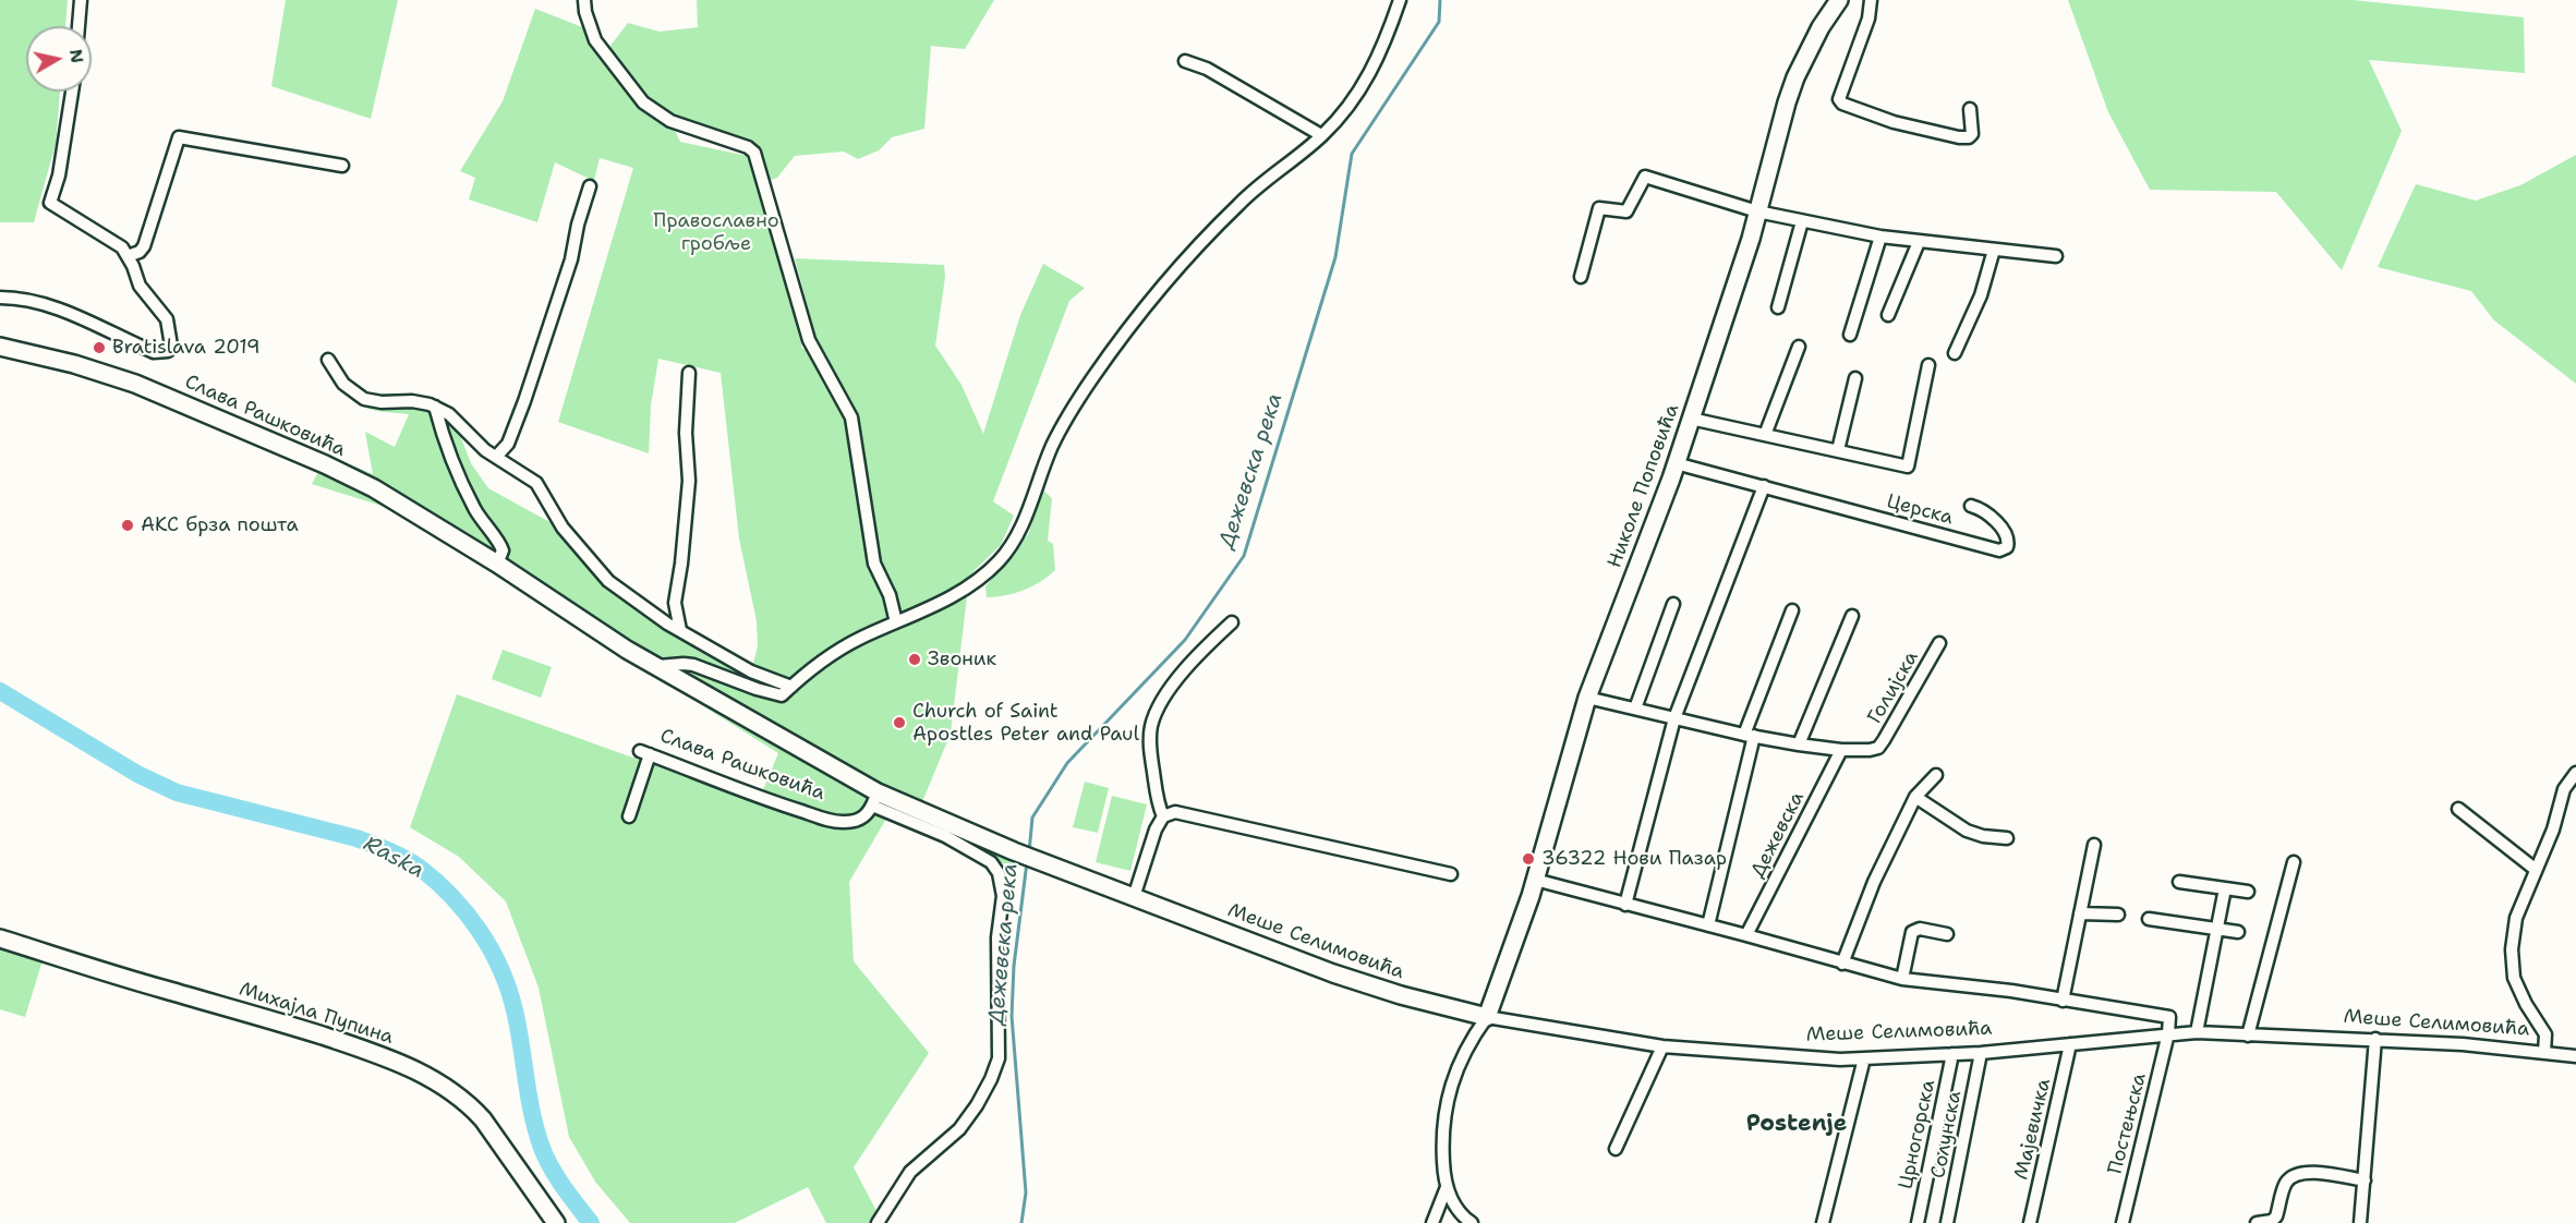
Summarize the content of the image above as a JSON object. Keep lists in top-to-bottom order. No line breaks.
{"streets":{"main road":["Слава Рашковића","Николе Поповића","Меше Селимовића","Михајла Пупина"],"street":["Церска","Голијска","Дежевска","Постењска","Мајевичка","Црногорска","Солунска"]},"crossings":[["Слава Рашковића","Меше Селимовића"],["Николе Поповића","Церска"],["Николе Поповића","Голијска"],["Николе Поповића","Меше Селимовића"],["Голијска","Дежевска"],["Меше Селимовића","Постењска"],["Меше Селимовића","Мајевичка"],["Меше Селимовића","Црногорска"],["Меше Селимовића","Солунска"]],"districts":["Postenje"],"water":["Дежевска река","Raska"],"parks":["Православно гробље"],"places":["Bratislava 2019","АКС брза пошта","Звоник","Church of Saint Apostles Peter and Paul","36322 Нови Пазар"],"north":"right"}
